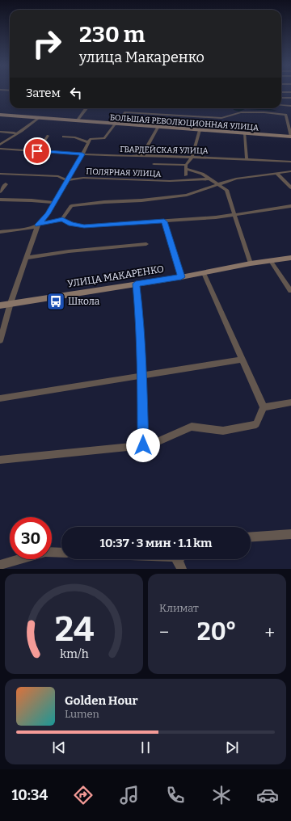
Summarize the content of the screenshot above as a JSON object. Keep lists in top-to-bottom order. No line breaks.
{"streets":{"street":["БОЛЬШАЯ РЕВОЛЮЦИОННАЯ УЛИЦА","ГВАРДЕЙСКАЯ УЛИЦА","ПОЛЯРНАЯ УЛИЦА","УЛИЦА МАКАРЕНКО"]},"places":{"bus stop":["Школа"]},"page":{"turn":["230 m","улица Макаренко"],"then":"Затем","limit":"30","trip":"10:37 · 3 мин · 1.1 km","tile":"Климат","heat":["−","20°","+"],"song":["Golden Hour","Lumen"],"tabs":"10:34","gauge":["24","km/h"]}}
